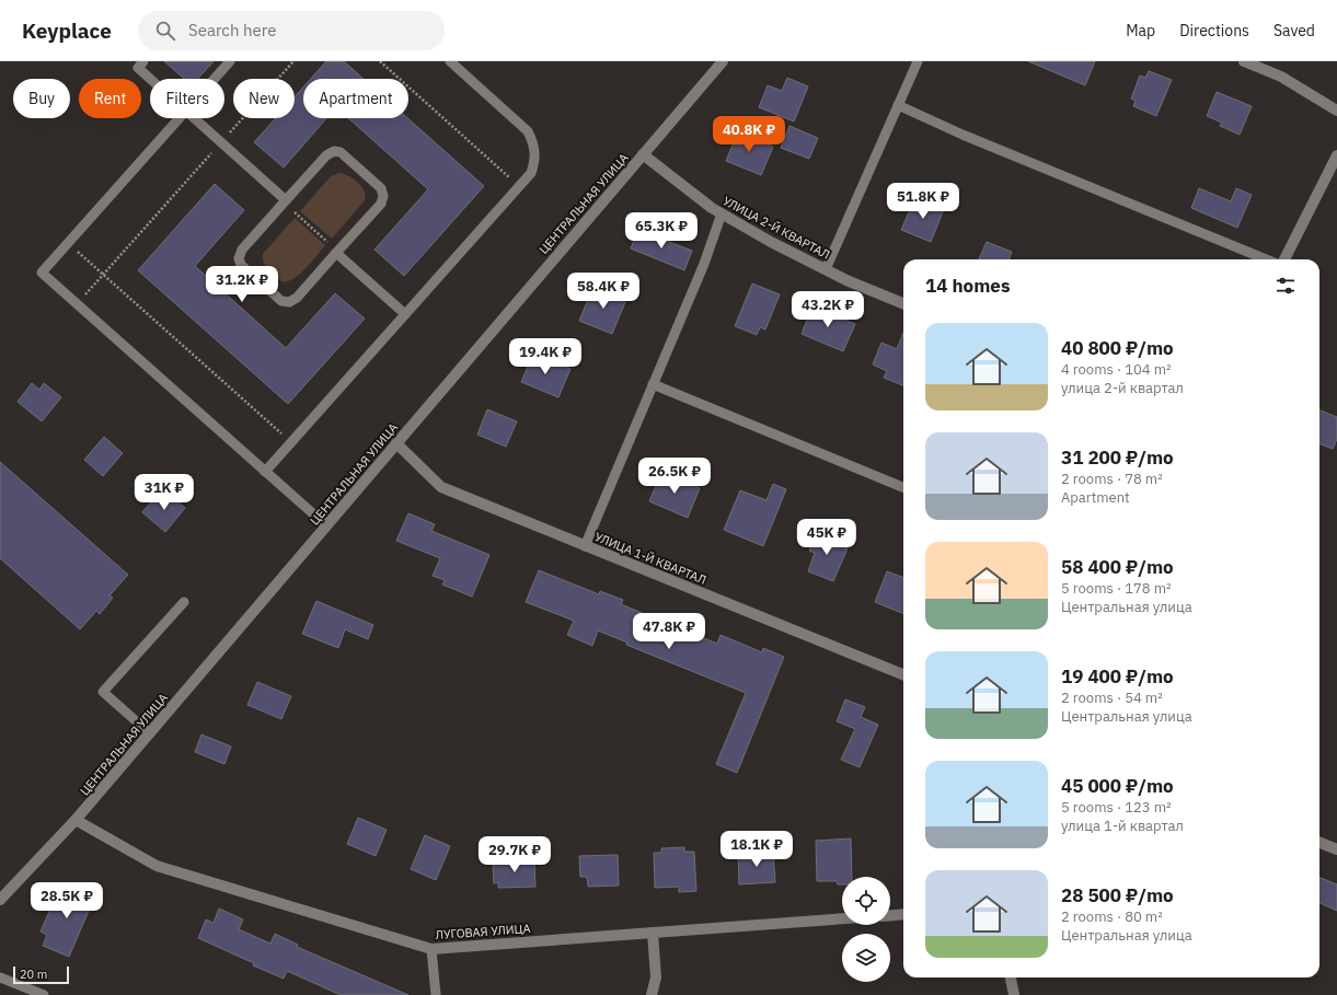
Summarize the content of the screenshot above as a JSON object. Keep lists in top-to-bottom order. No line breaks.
{"streets":{"street":["ЦЕНТРАЛЬНАЯ УЛИЦА","УЛИЦА 2-Й КВАРТАЛ","УЛИЦА 1-Й КВАРТАЛ","ЛУГОВАЯ УЛИЦА"]},"crossings":[["ЦЕНТРАЛЬНАЯ УЛИЦА","УЛИЦА 2-Й КВАРТАЛ"],["ЦЕНТРАЛЬНАЯ УЛИЦА","УЛИЦА 1-Й КВАРТАЛ"],["ЦЕНТРАЛЬНАЯ УЛИЦА","ЛУГОВАЯ УЛИЦА"]],"scale_bar":"20 m","page":{"header":"Keyplace","search":"Search here","nav":["Map","Directions","Saved"],"chip":["Buy","Rent","Filters","New","Apartment"],"price":["40.8K ₽","51.8K ₽","65.3K ₽","31.2K ₽","58.4K ₽","43.2K ₽","19.4K ₽","26.5K ₽","31K ₽","45K ₽","47.8K ₽","18.1K ₽","29.7K ₽","28.5K ₽"],"heading":"14 homes","list":[{"name":"40 800 ₽/mo","note":"4 rooms · 104 m² · улица 2-й квартал"},{"name":"31 200 ₽/mo","note":"2 rooms · 78 m² · Apartment"},{"name":"58 400 ₽/mo","note":"5 rooms · 178 m² · Центральная улица"},{"name":"19 400 ₽/mo","note":"2 rooms · 54 m² · Центральная улица"},{"name":"45 000 ₽/mo","note":"5 rooms · 123 m² · улица 1-й квартал"},{"name":"28 500 ₽/mo","note":"2 rooms · 80 m² · Центральная улица"}],"scale":"20 m"}}
